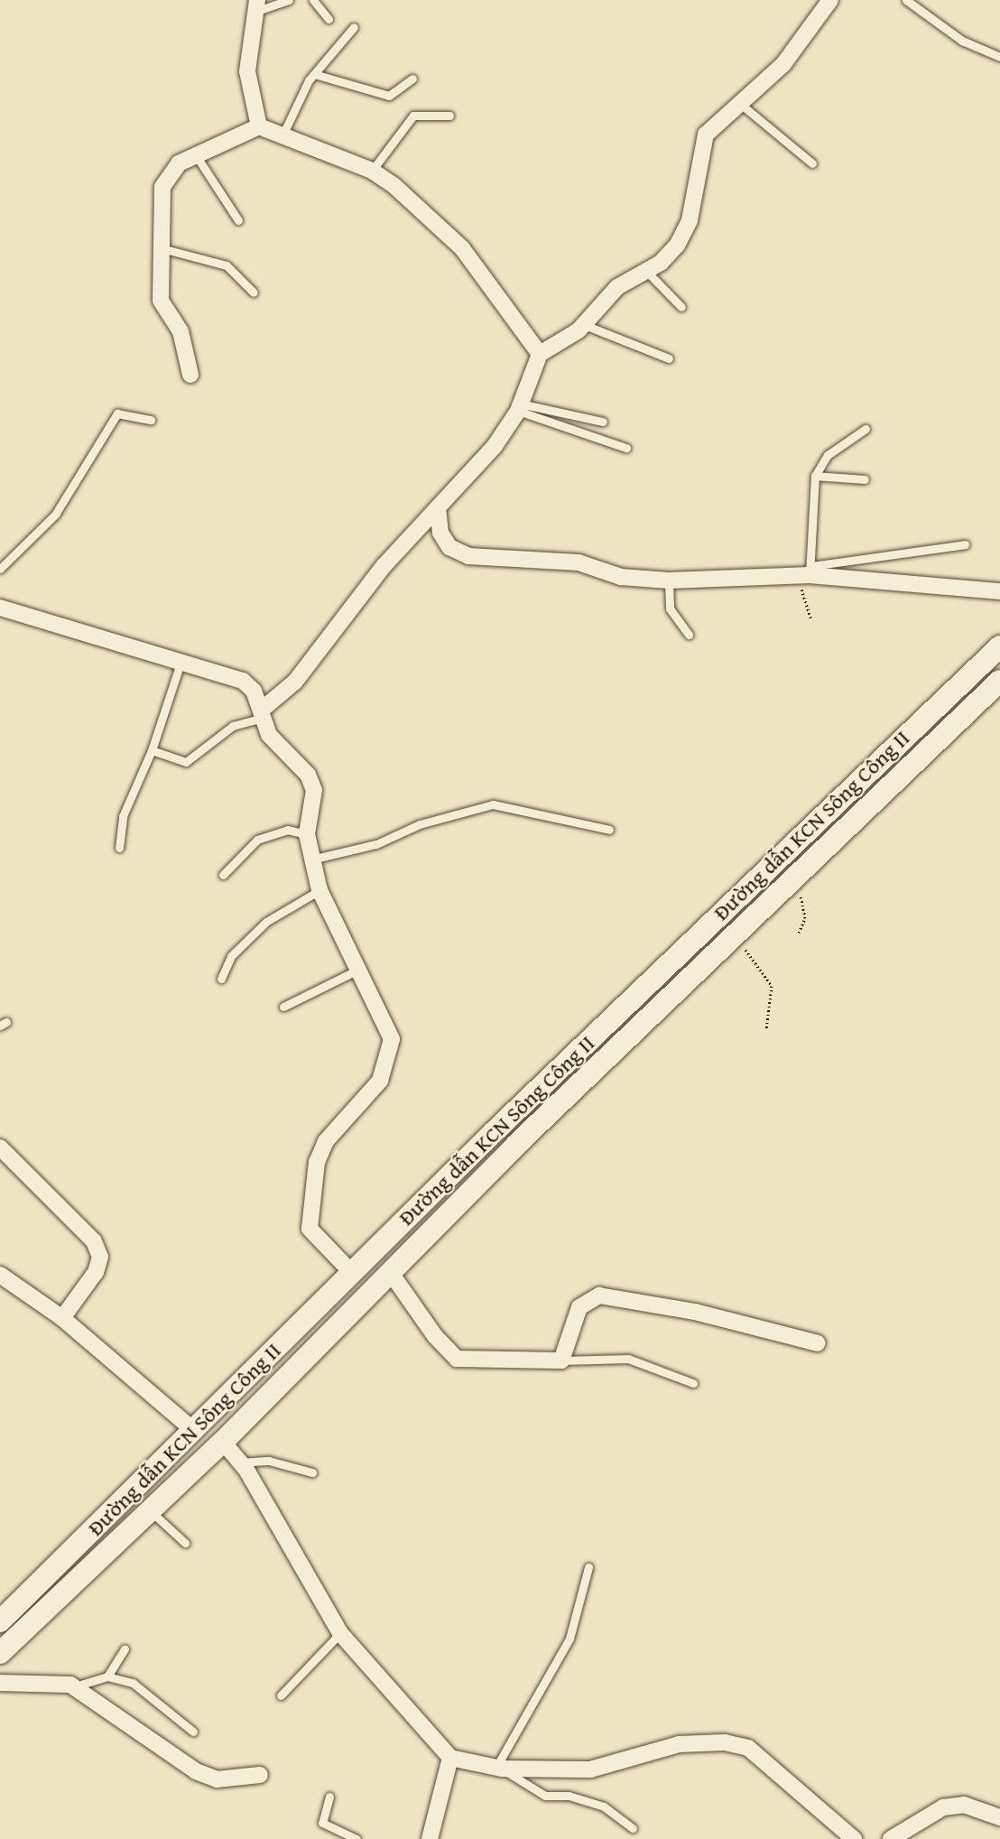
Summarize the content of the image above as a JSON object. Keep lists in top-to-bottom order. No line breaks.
{"streets":{"street":["Đường dẫn KCN Sông Công II"]}}
